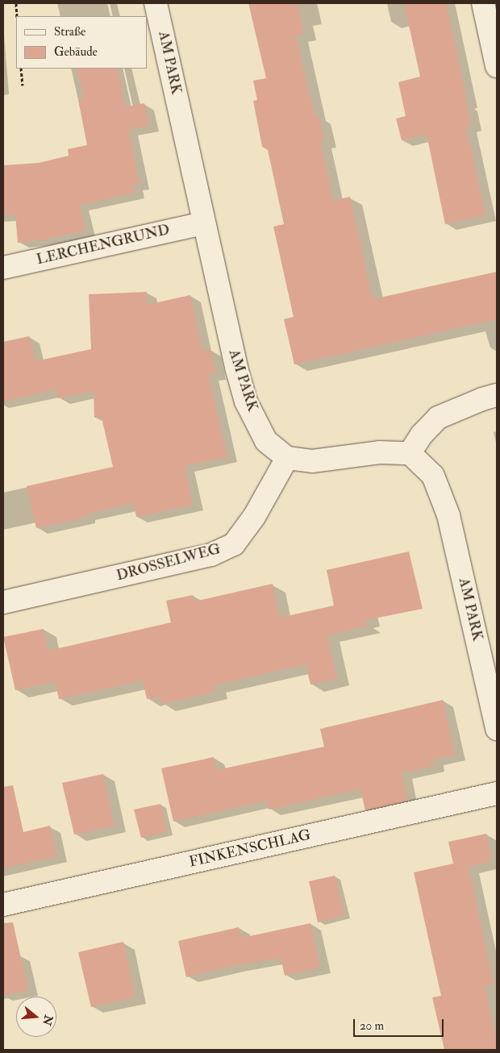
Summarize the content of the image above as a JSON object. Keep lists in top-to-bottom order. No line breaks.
{"streets":{"street":["AM PARK","LERCHENGRUND","DROSSELWEG","FINKENSCHLAG"]},"crossings":[["AM PARK","LERCHENGRUND"],["AM PARK","DROSSELWEG"]],"legend":["Straße","Gebäude"],"scale_bar":"20 m","north":"right"}
